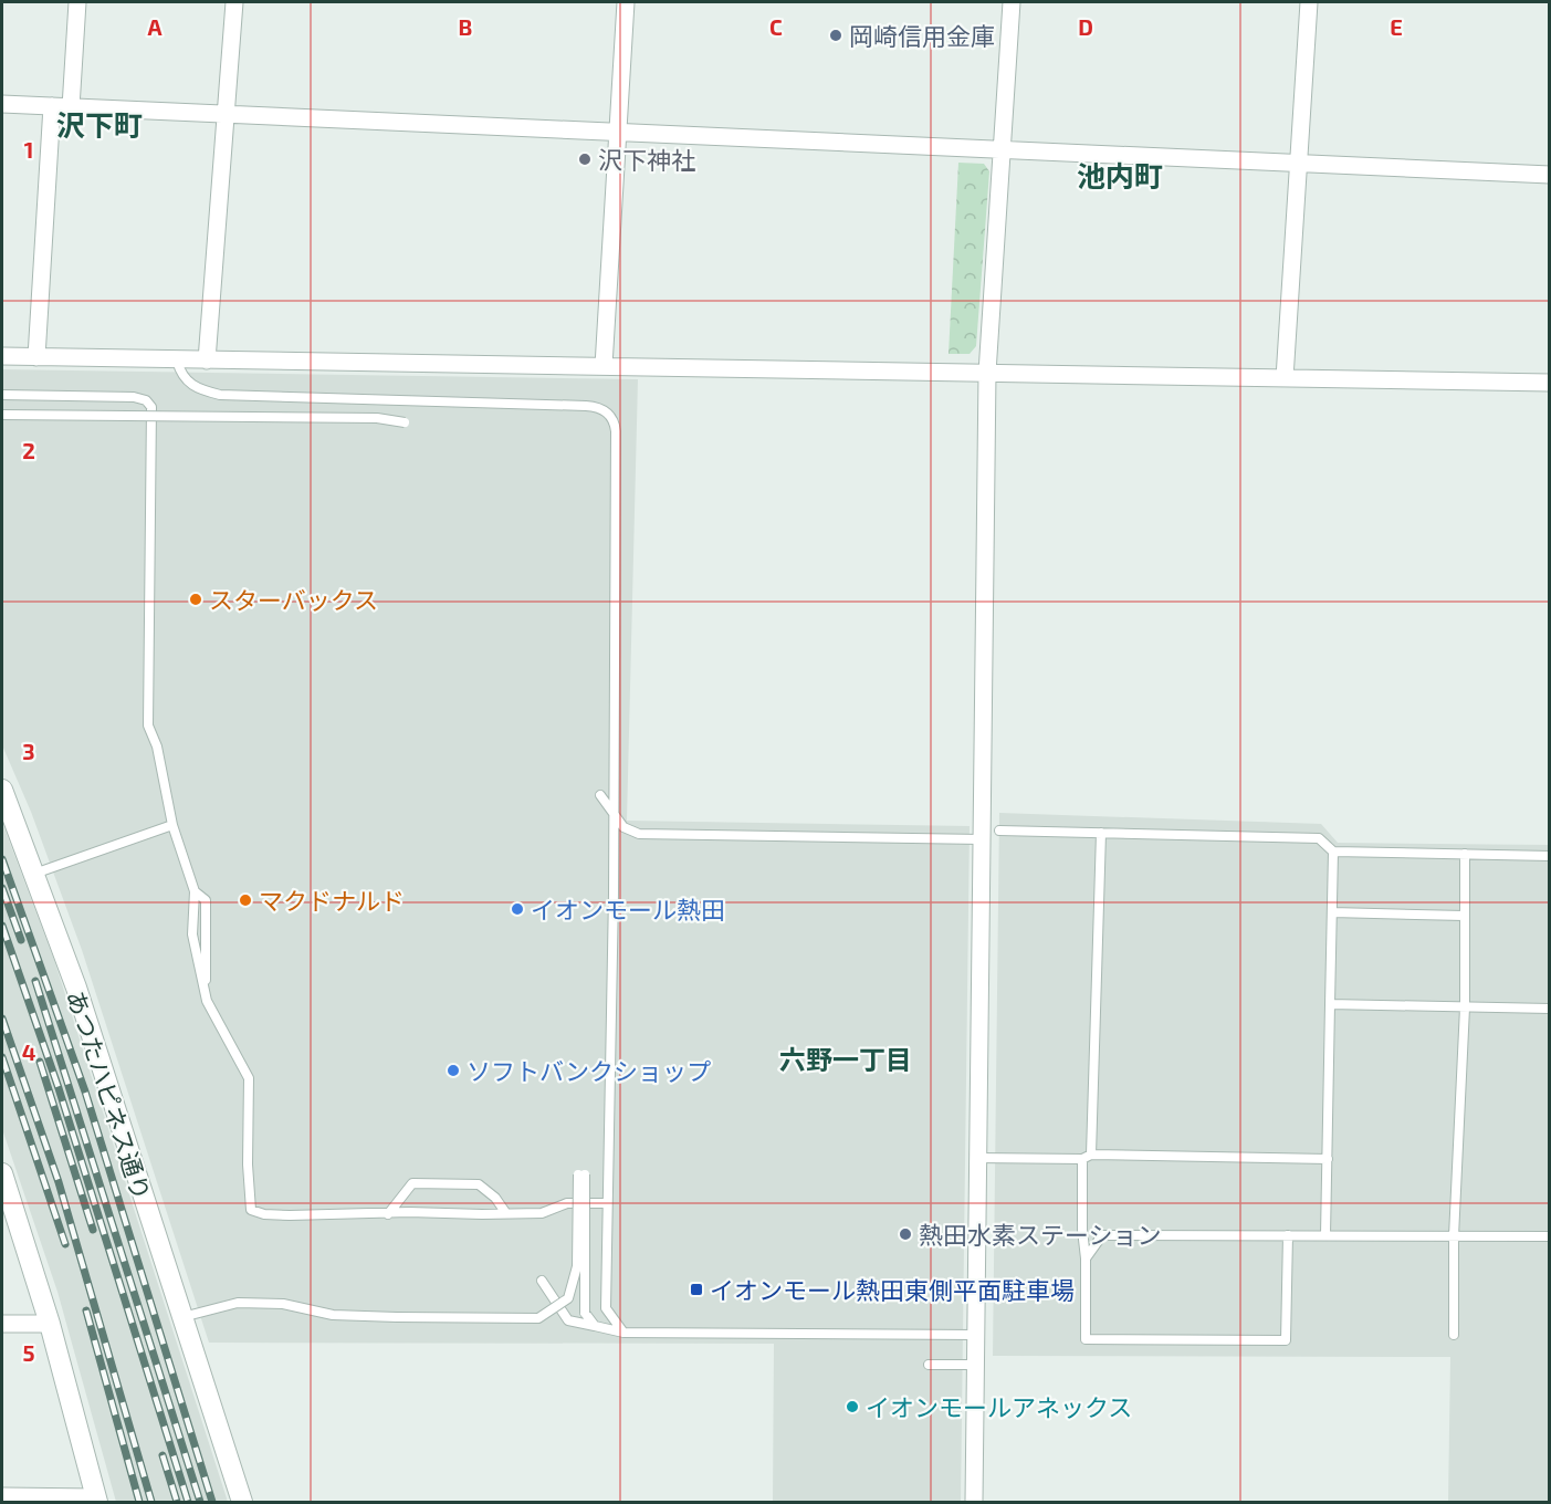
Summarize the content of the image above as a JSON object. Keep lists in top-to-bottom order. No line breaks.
{"streets":{"street":["あつたハピネス通り"]},"districts":["沢下町","池内町","六野一丁目"],"places":{"other":["岡崎信用金庫","沢下神社","スターバックス","マクドナルド","イオンモール熱田","ソフトバンクショップ","熱田水素ステーション","イオンモールアネックス"],"transit":["イオンモール熱田東側平面駐車場"]},"grid":{"columns":["A","B","C","D","E"],"rows":["1","2","3","4","5"]}}
